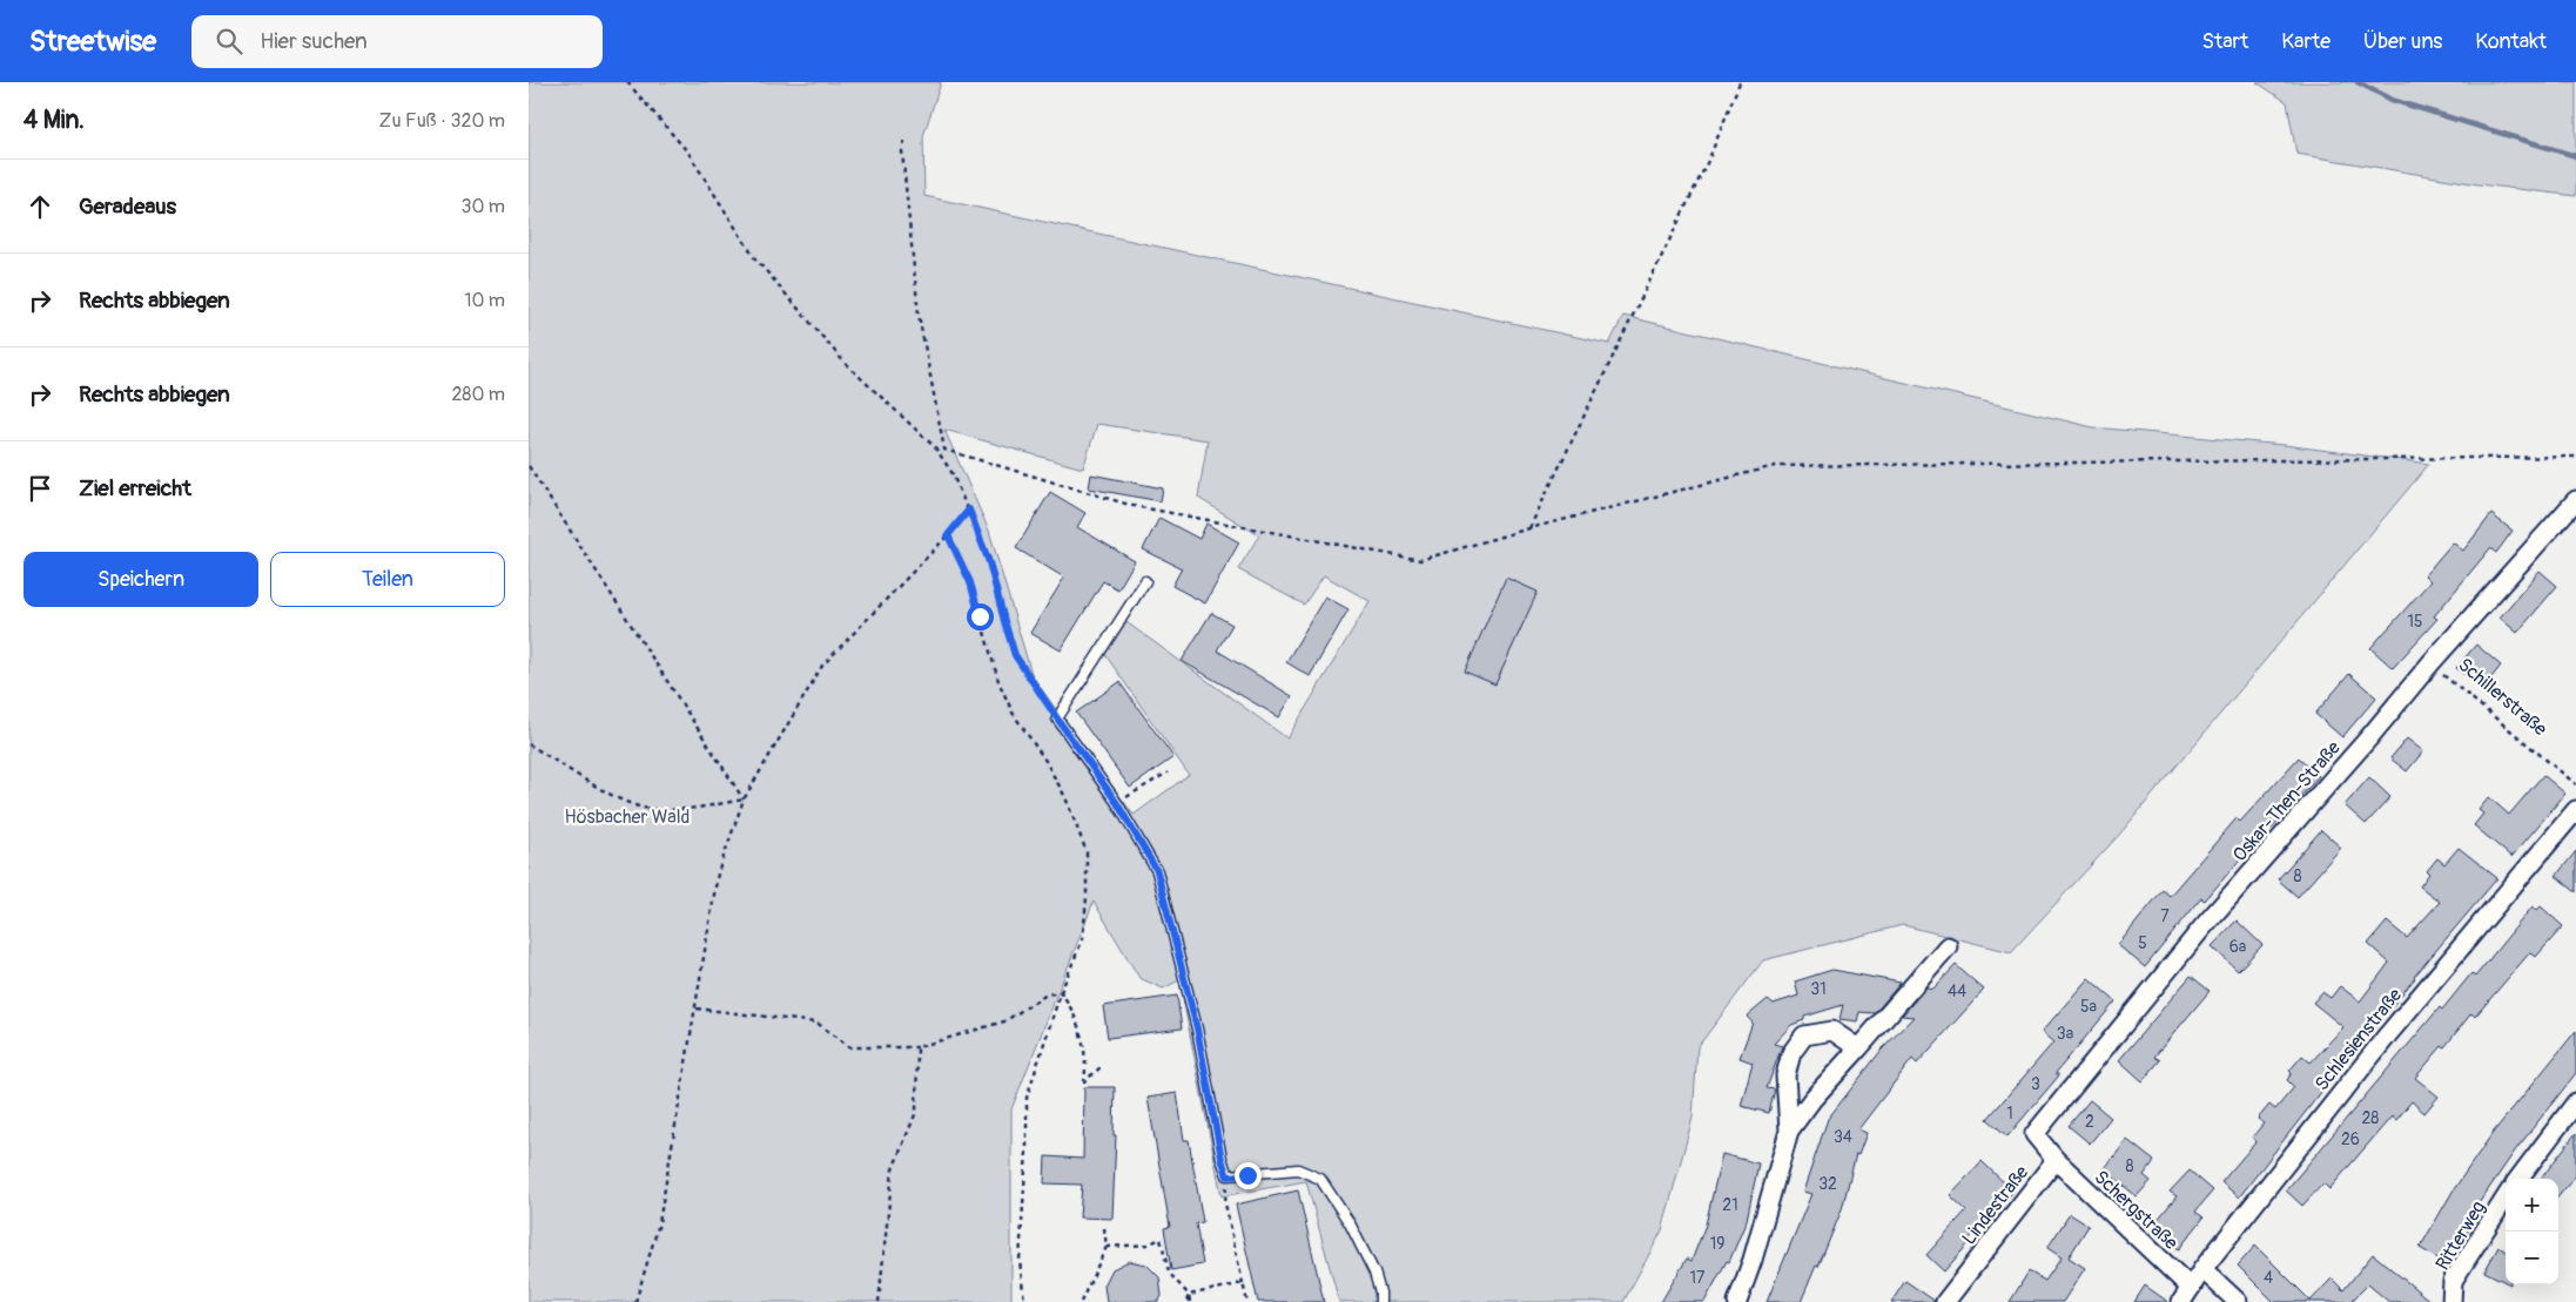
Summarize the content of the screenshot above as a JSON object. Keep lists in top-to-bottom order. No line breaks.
{"streets":{"street":["Oskar-Then-Straße","Schlesienstraße","Lindestraße","Schergstraße","Ritterweg"],"path":["Schillerstraße"]},"crossings":[["Schillerstraße","Oskar-Then-Straße"],["Oskar-Then-Straße","Lindestraße"],["Schlesienstraße","Schergstraße"],["Lindestraße","Schergstraße"]],"parks":["Hösbacher Wald"],"house_numbers":["15","8","7","5","6a","31","44","5a","3a","3","1","28","2","34","26","8","32","21","19","17","4"],"page":{"header":"Streetwise","search":"Hier suchen","nav":["Start","Karte","Über uns","Kontakt"],"heading":["4 Min.","Zu Fuß · 320 m"],"list":[["Geradeaus","30 m"],["Rechts abbiegen","10 m"],["Rechts abbiegen","280 m"],"Ziel erreicht"],"buttons":["Speichern","Teilen"],"map_buttons":["+","−"]}}
